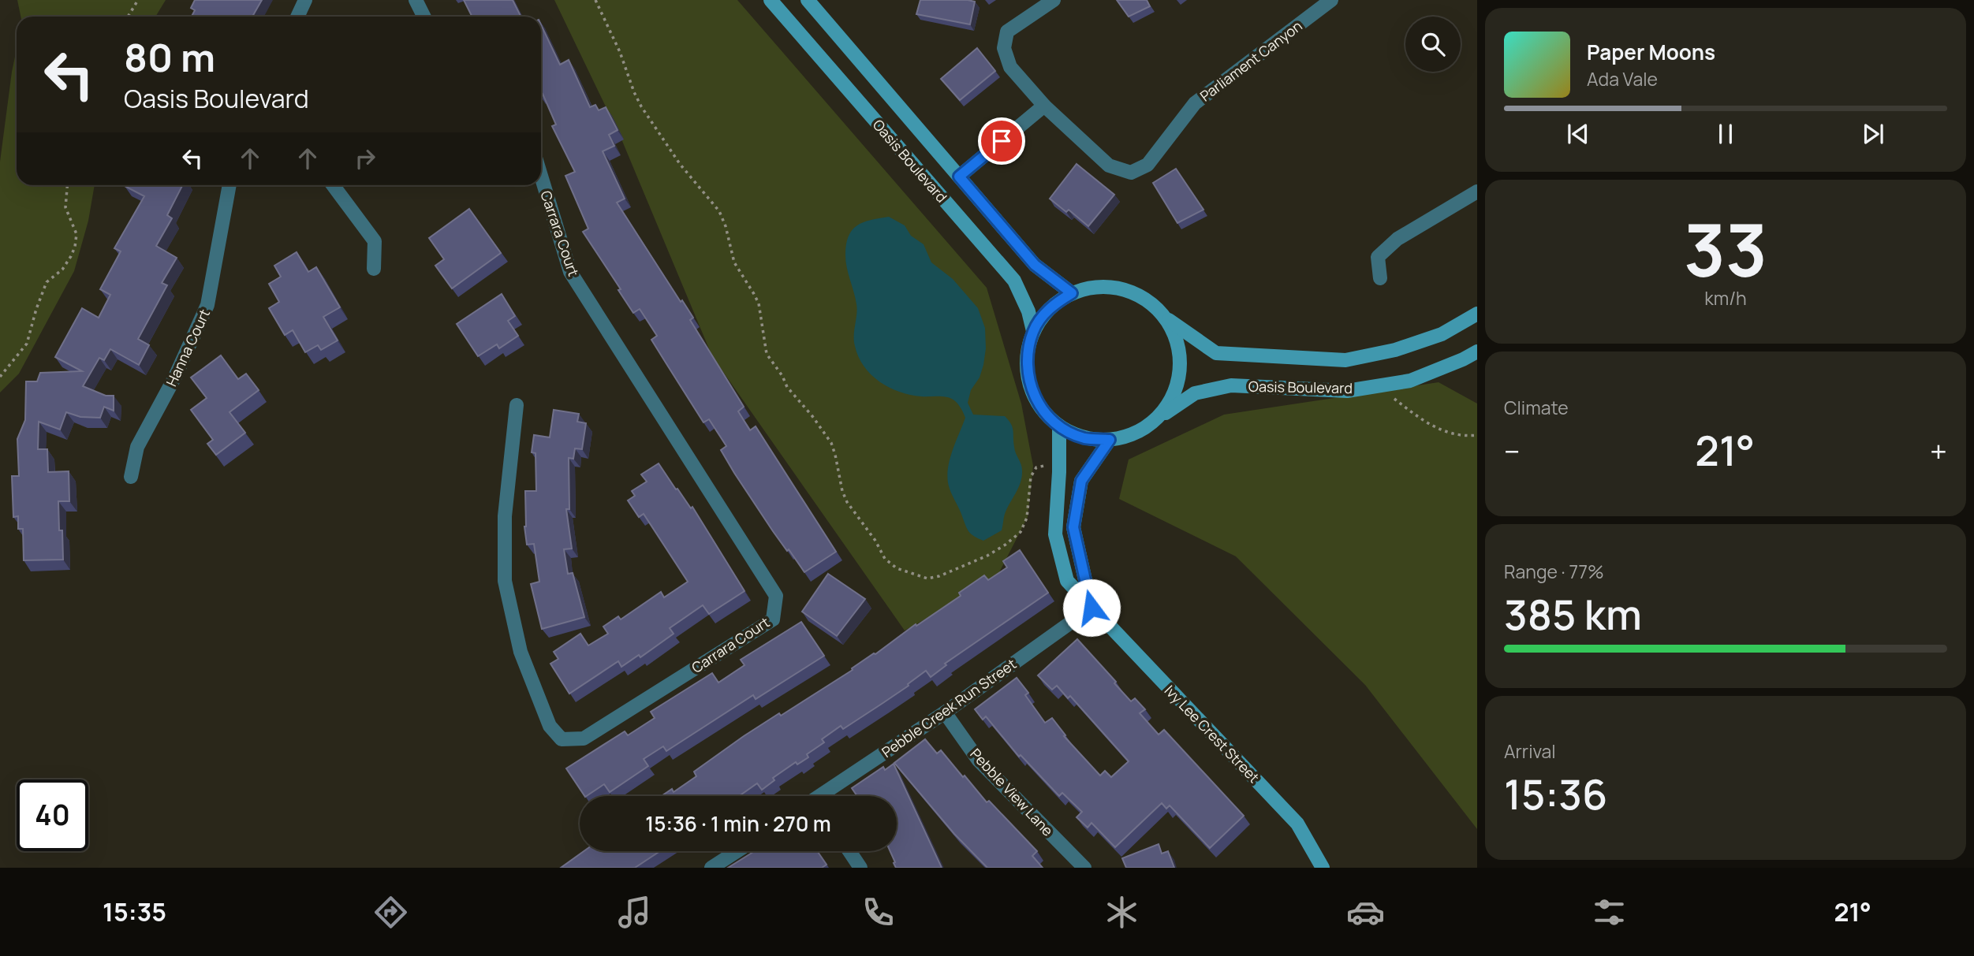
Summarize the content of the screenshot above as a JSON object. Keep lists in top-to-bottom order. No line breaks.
{"streets":{"main road":["Oasis Boulevard","Ivy Lee Crest Street"],"street":["Parliament Canyon","Carrara Court","Hanna Court","Pebble Creek Run Street","Pebble View Lane"]},"crossings":[["Oasis Boulevard","Ivy Lee Crest Street"],["Pebble Creek Run Street","Ivy Lee Crest Street"],["Pebble Creek Run Street","Pebble View Lane"]],"page":{"turn":["80 m","Oasis Boulevard"],"song":["Paper Moons","Ada Vale"],"tile":[["33","km/h"],"Climate",["Range · 77%","385 km"],["Arrival","15:36"]],"heat":["−","21°","+"],"limit":"40","trip":"15:36 · 1 min · 270 m","tabs":["15:35","21°"]}}
